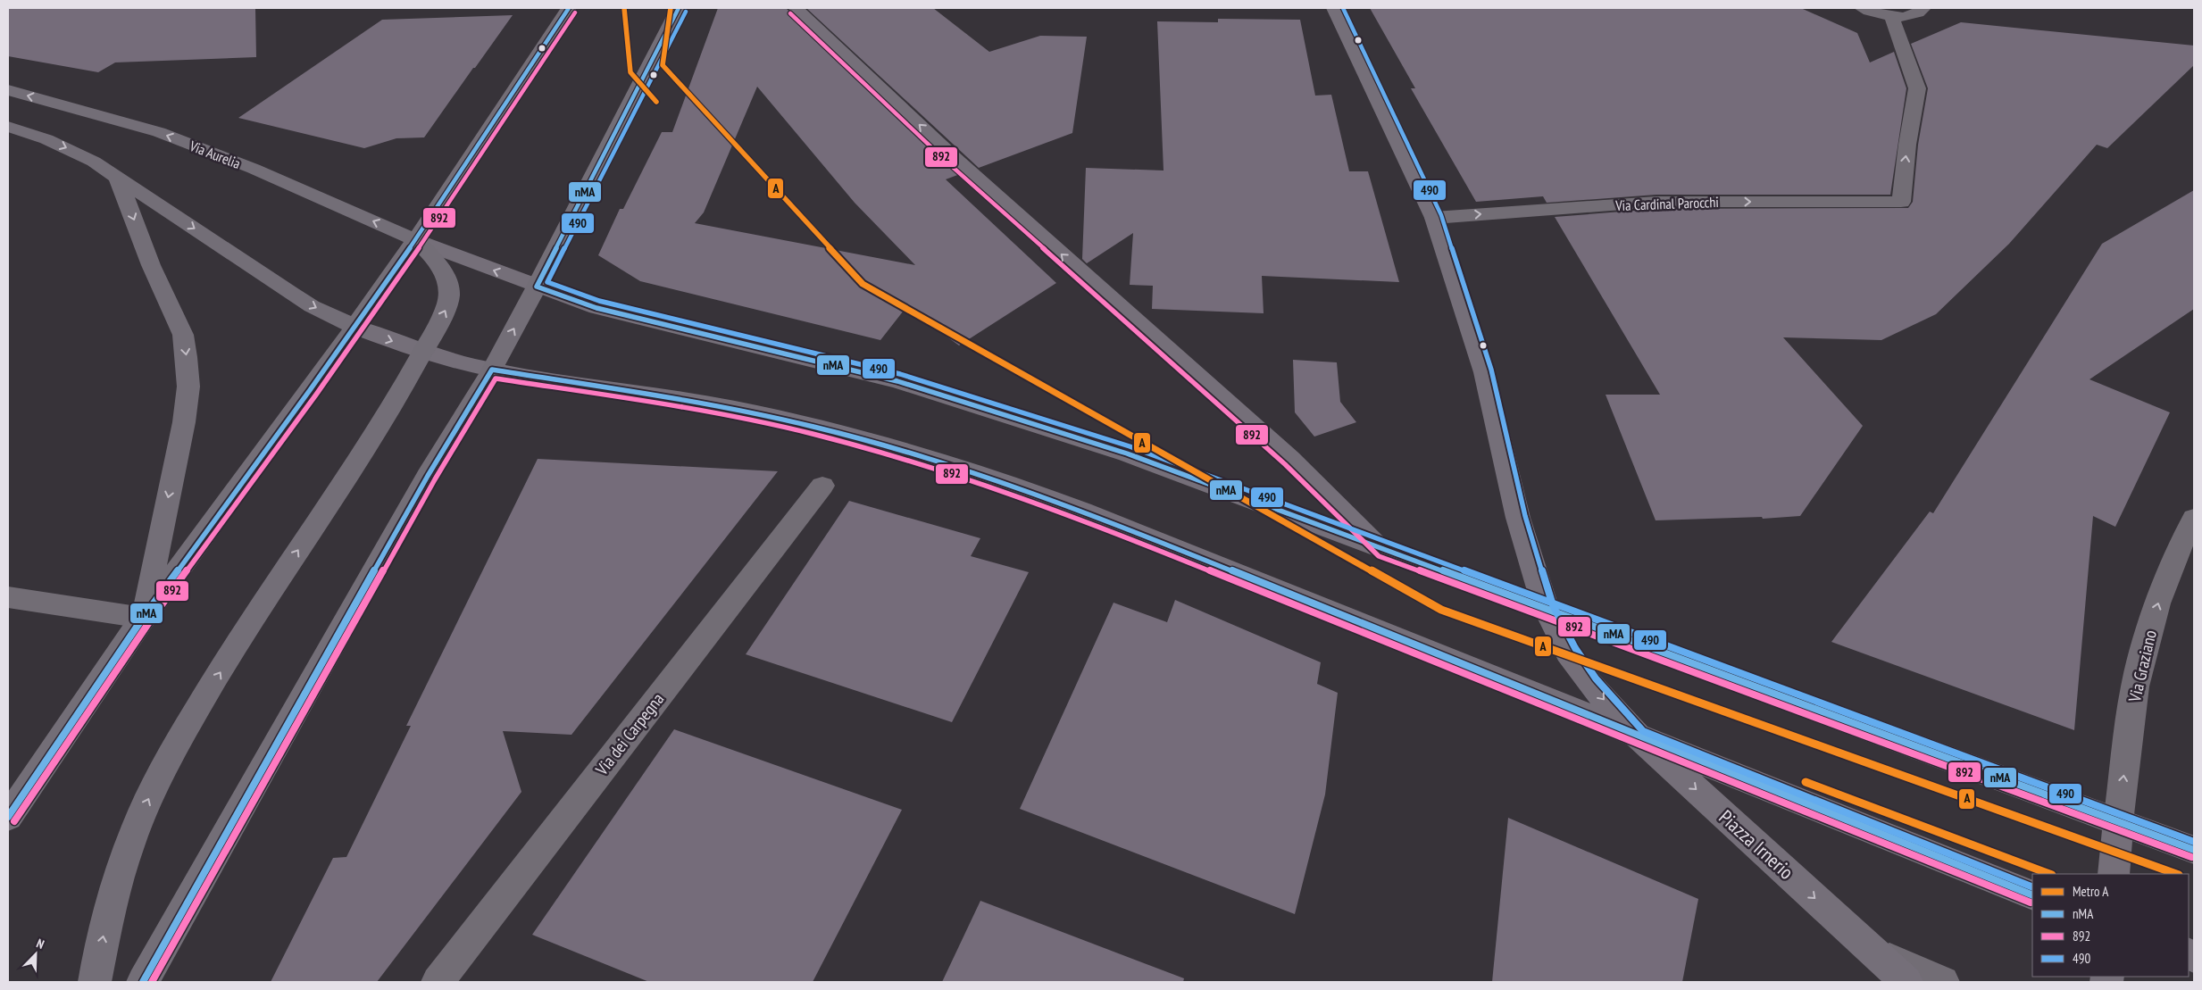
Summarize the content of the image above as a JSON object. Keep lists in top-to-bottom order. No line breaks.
{"streets":{"main road":["Via Aurelia","Piazza Irnerio"],"street":["Via Cardinal Parocchi","Via Graziano","Via dei Carpegna"]},"crossings":[["Via Cardinal Parocchi","Piazza Irnerio"]],"one_way":["Via Graziano"],"lines":["metro line A","transit line nMA","transit line 490","transit line 892"],"legend":["Metro A","nMA","892","490"],"north":"top right"}
